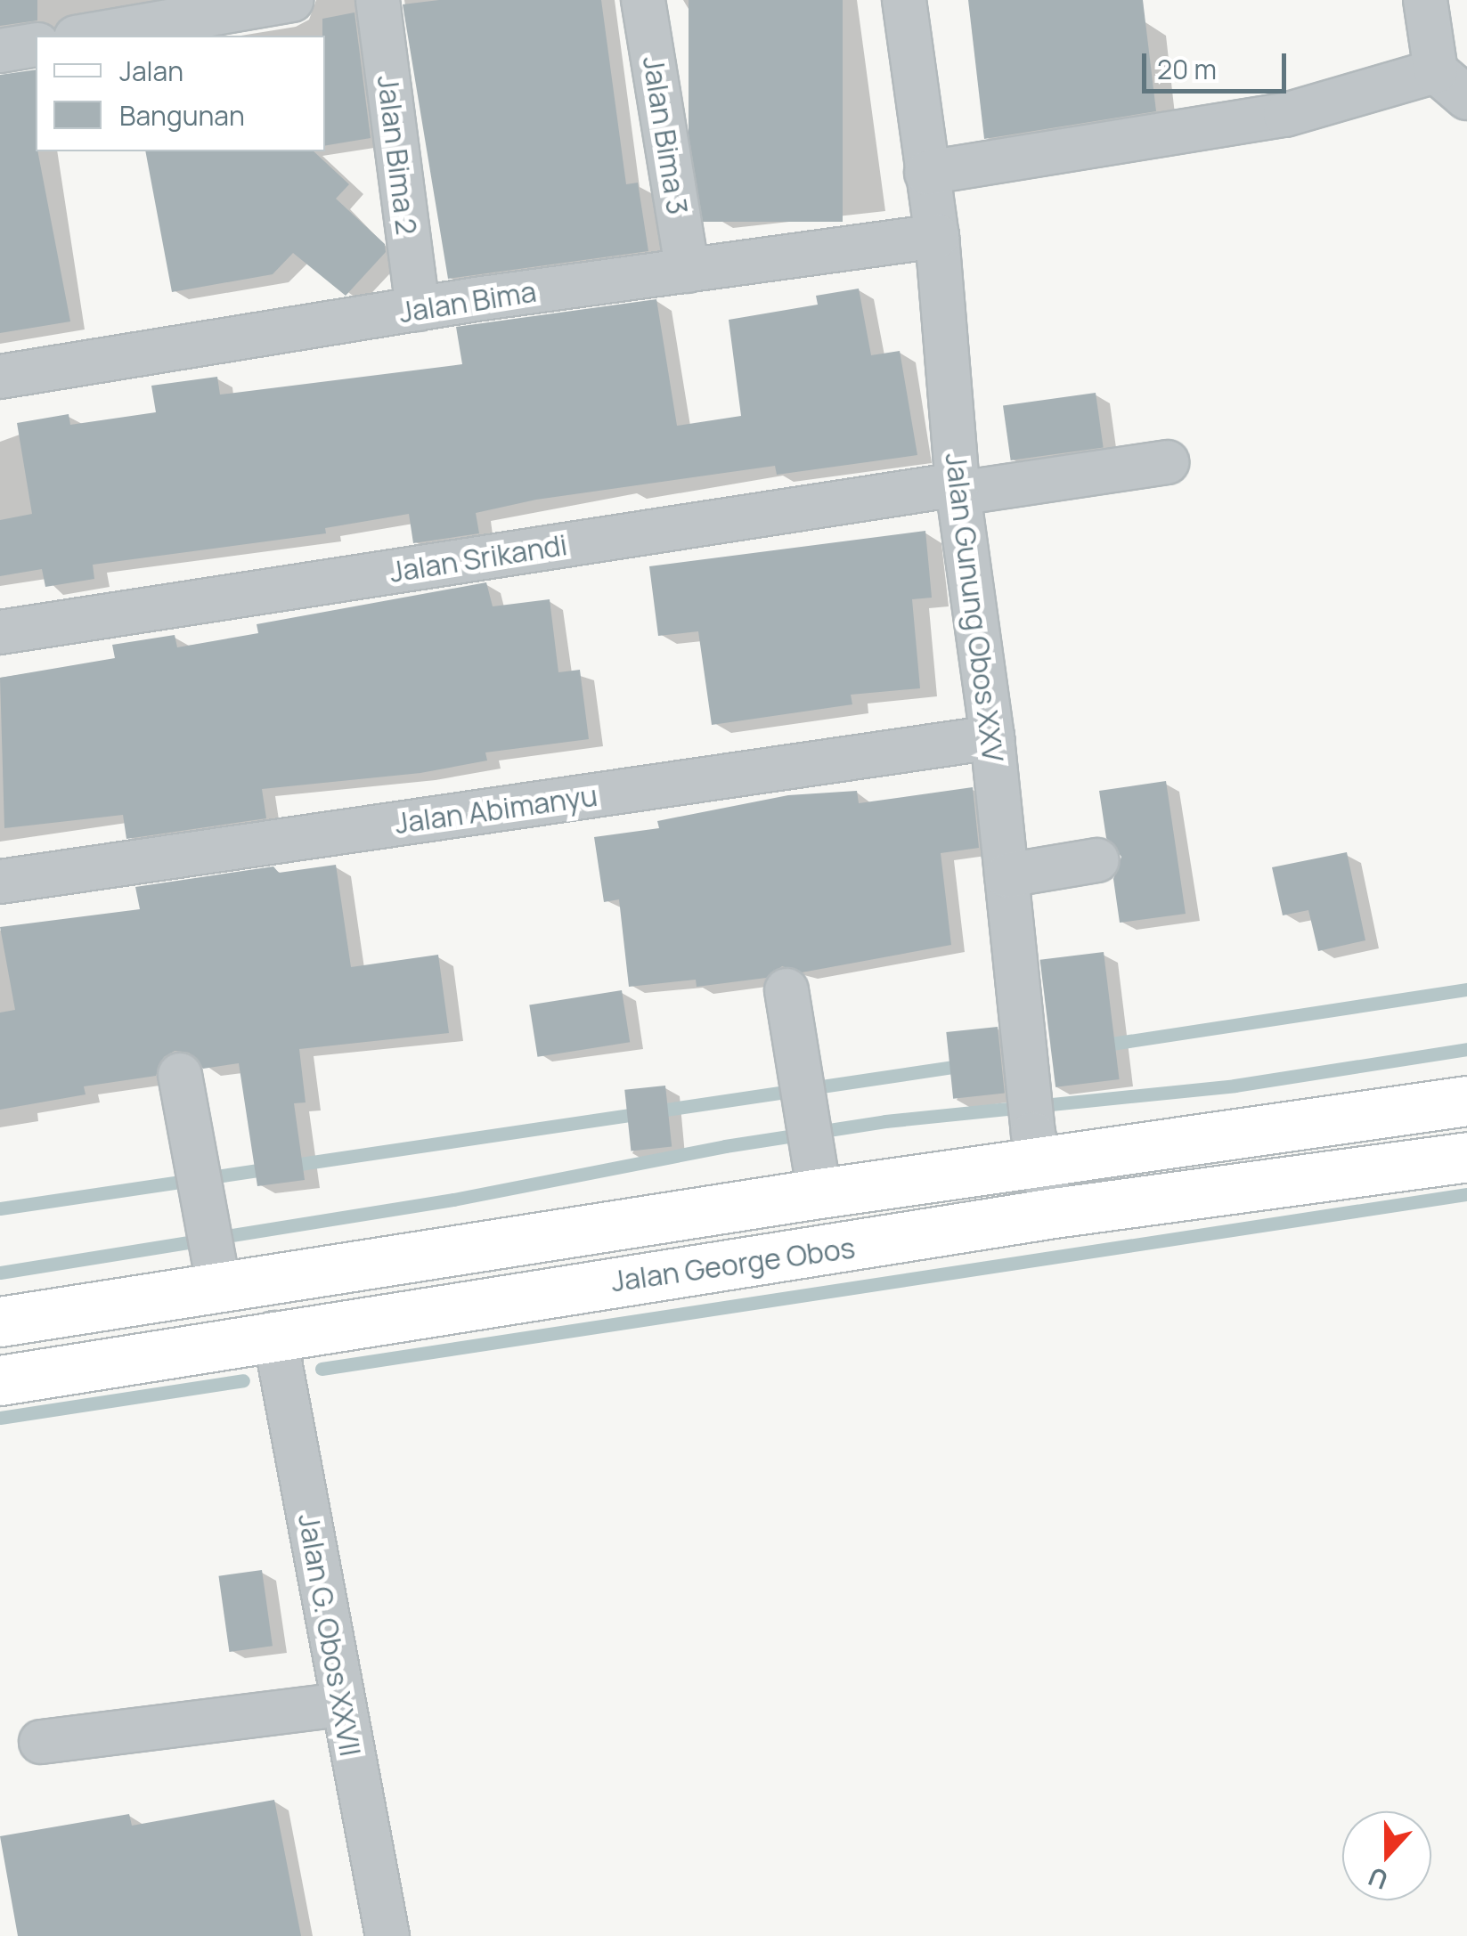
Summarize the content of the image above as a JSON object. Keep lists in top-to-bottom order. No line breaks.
{"streets":{"main road":["Jalan George Obos"],"street":["Jalan Bima 3","Jalan Bima 2","Jalan Bima","Jalan Srikandi","Jalan Gunung Obos XXV","Jalan Abimanyu","Jalan G. Obos XXVII"]},"crossings":[["Jalan Bima 3","Jalan Bima"],["Jalan Bima 2","Jalan Bima"],["Jalan Bima","Jalan Gunung Obos XXV"],["Jalan Srikandi","Jalan Gunung Obos XXV"],["Jalan Gunung Obos XXV","Jalan Abimanyu"],["Jalan Gunung Obos XXV","Jalan George Obos"],["Jalan George Obos","Jalan G. Obos XXVII"]],"legend":["Jalan","Bangunan"],"scale_bar":"20 m","north":"bottom"}
